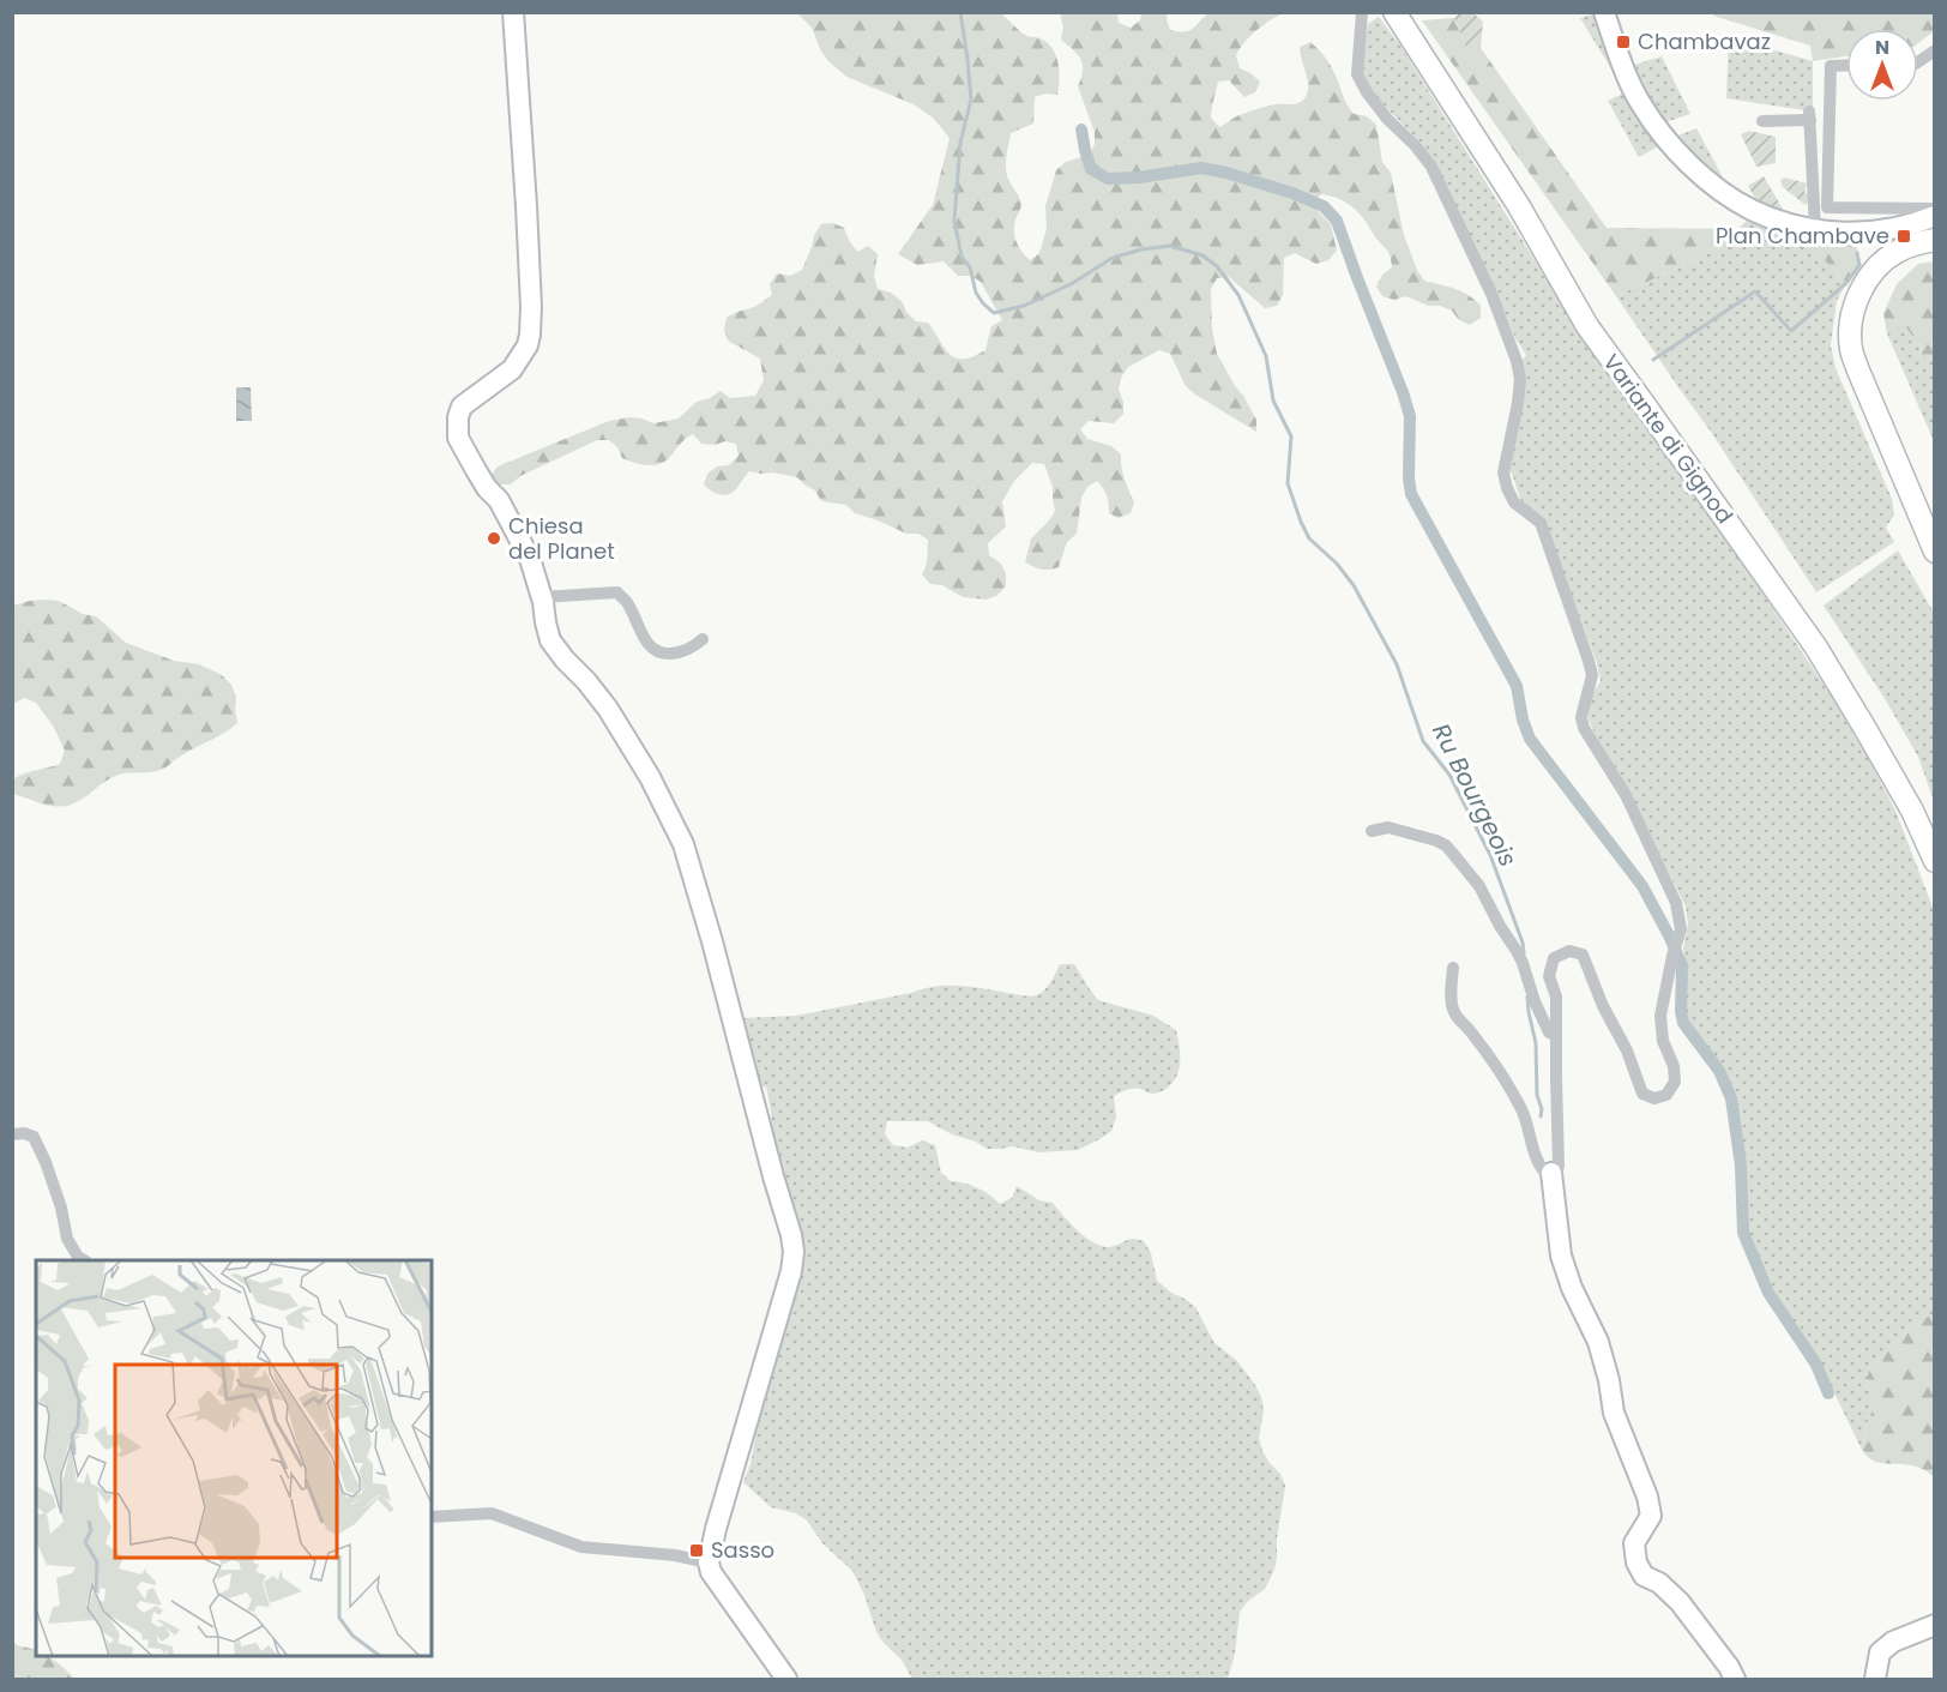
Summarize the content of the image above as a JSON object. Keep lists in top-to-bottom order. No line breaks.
{"streets":{"main road":["Variante di Gignod"]},"water":["Ru Bourgeois"],"places":{"transit":["Chambavaz","Plan Chambave","Sasso"],"other":["Chiesa del Planet"]},"north":"top"}
